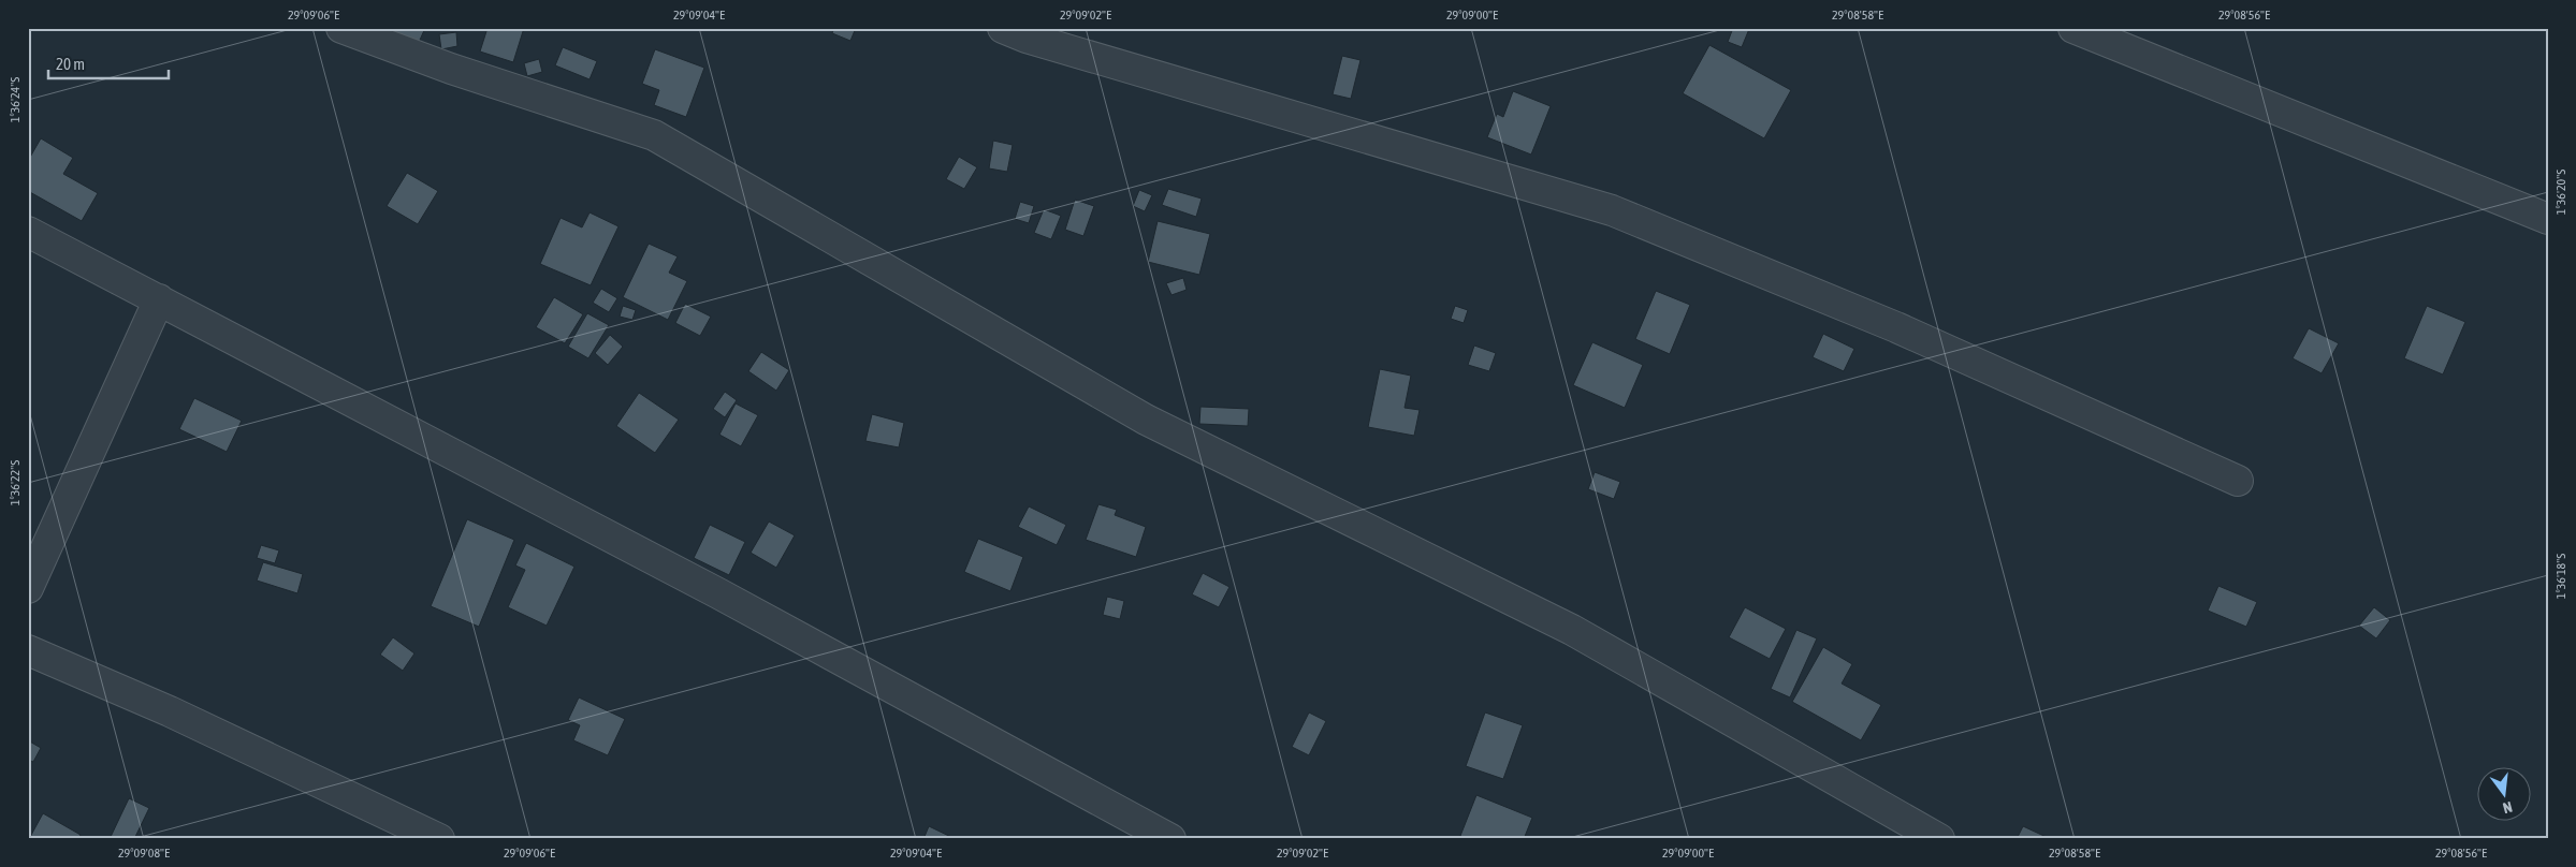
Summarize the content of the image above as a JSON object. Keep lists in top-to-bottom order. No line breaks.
{"scale_bar":"20 m","north":"bottom","coordinates":["29°09'06\"E","29°09'04\"E","29°09'02\"E","29°09'00\"E","29°08'58\"E","29°08'56\"E","1°36'24\"S","1°36'20\"S","1°36'22\"S","1°36'18\"S","29°09'08\"E"]}
